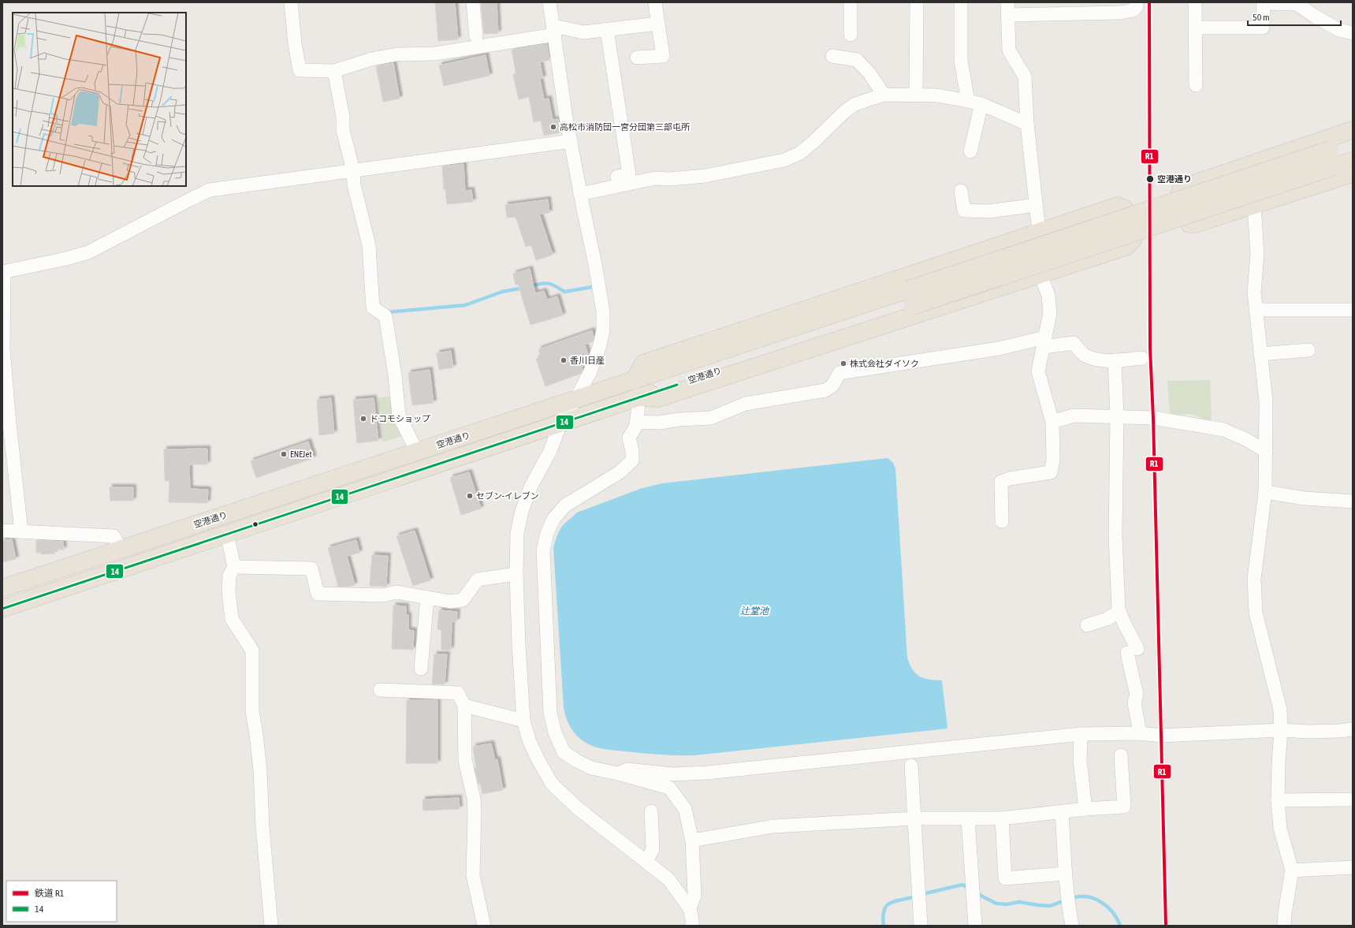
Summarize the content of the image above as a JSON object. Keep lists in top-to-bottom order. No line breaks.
{"streets":{"highway":["空港通り"]},"water":["辻堂池"],"places":["高松市消防団一宮分団第三部屯所","空港通り","香川日産","株式会社ダイソク","ドコモショップ","ENEJet","セブン-イレブン"],"lines":["rail line R1","transit line 14"],"legend":["鉄道 R1","14"],"scale_bar":"50 m"}
